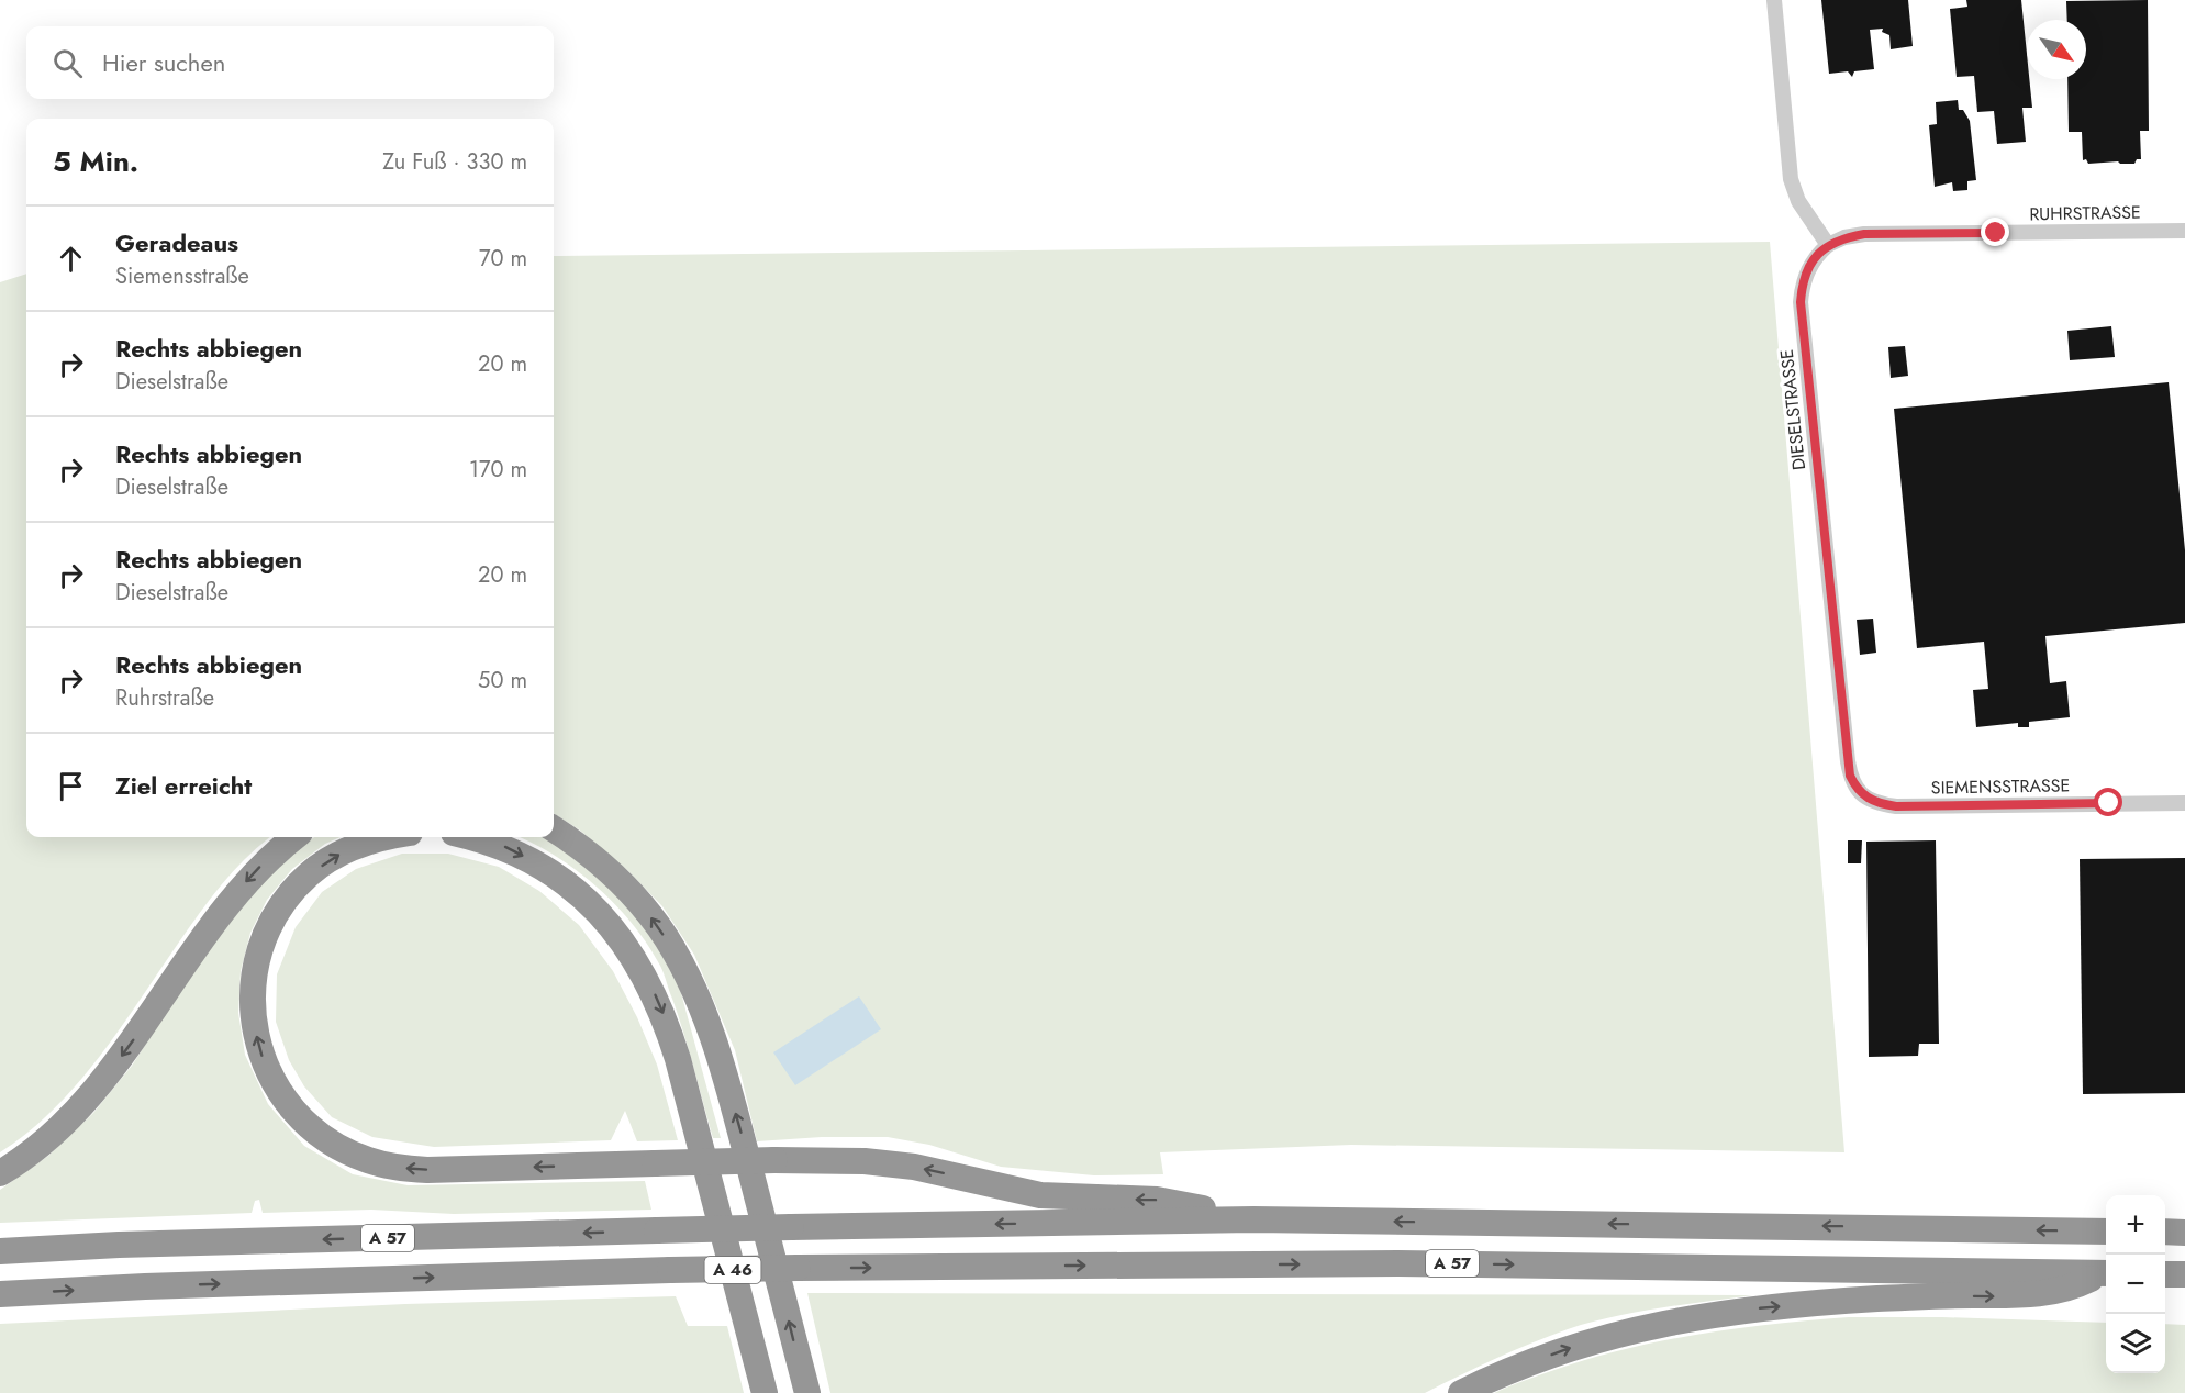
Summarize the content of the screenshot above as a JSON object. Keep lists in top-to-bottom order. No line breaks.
{"streets":{"highway":["A 57","A 46"],"street":["RUHRSTRASSE","DIESELSTRASSE","SIEMENSSTRASSE"]},"crossings":[["RUHRSTRASSE","DIESELSTRASSE"],["DIESELSTRASSE","SIEMENSSTRASSE"]],"north":"bottom right","page":{"search":"Hier suchen","heading":["5 Min.","Zu Fuß · 330 m"],"list":[["Geradeaus","Siemensstraße","70 m"],["Rechts abbiegen","Dieselstraße","20 m"],["Rechts abbiegen","Dieselstraße","170 m"],["Rechts abbiegen","Dieselstraße","20 m"],["Rechts abbiegen","Ruhrstraße","50 m"],"Ziel erreicht"],"map_buttons":["+","−"]}}
